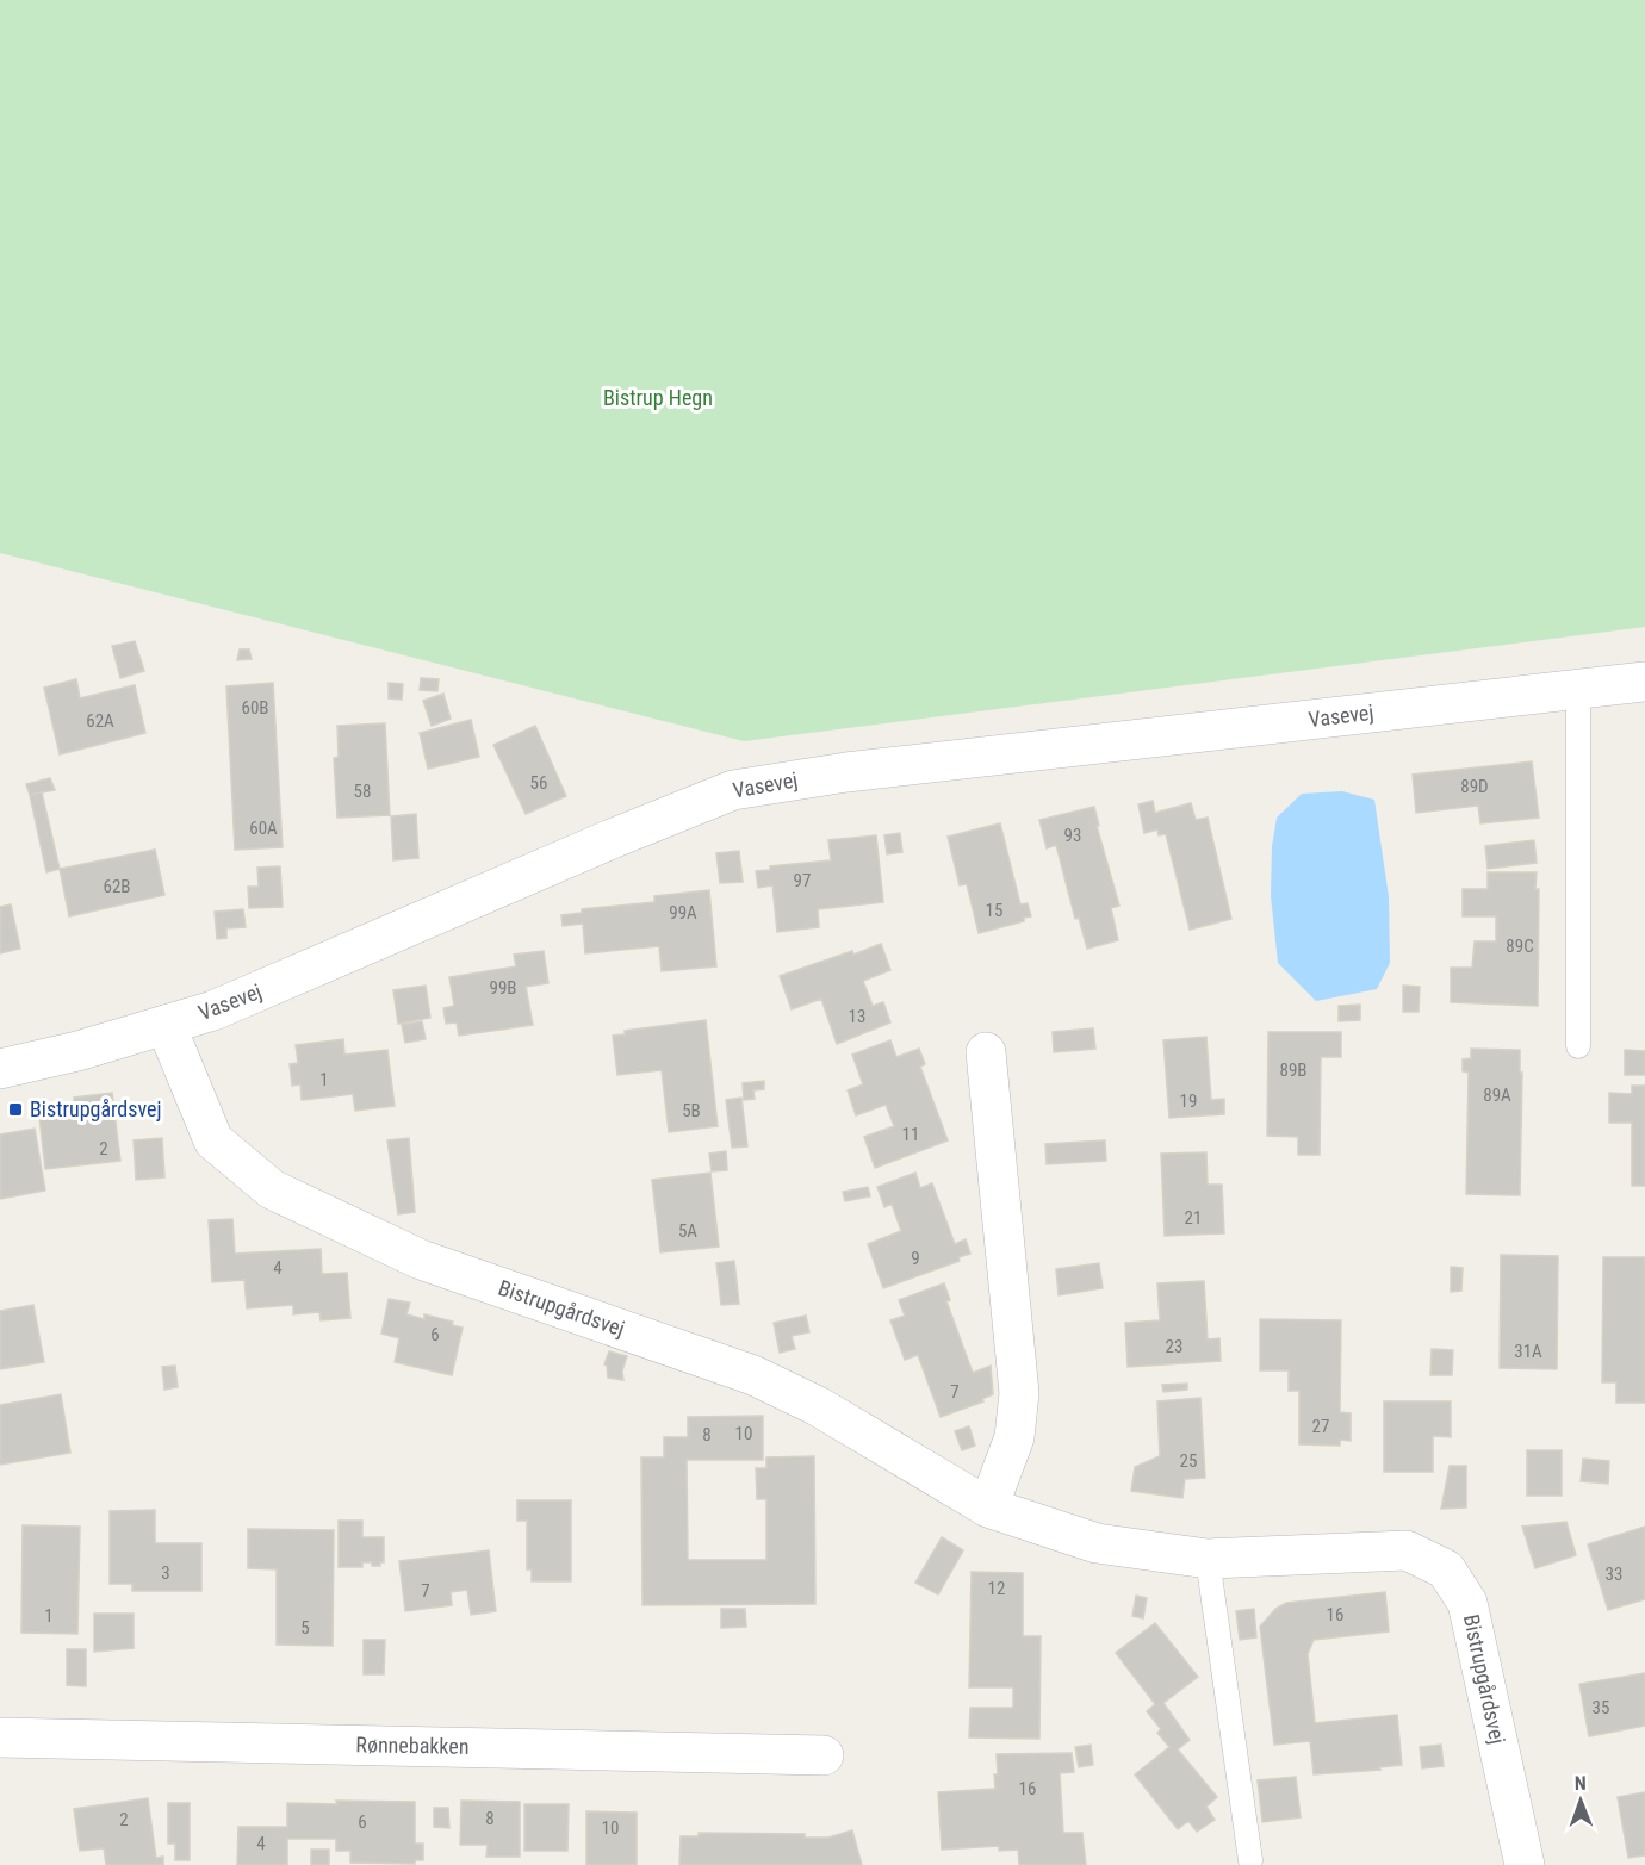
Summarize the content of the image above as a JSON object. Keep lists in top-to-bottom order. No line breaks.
{"streets":{"street":["Vasevej","Bistrupgårdsvej","Rønnebakken"]},"crossings":[["Vasevej","Bistrupgårdsvej"]],"parks":["Bistrup Hegn"],"places":{"transit":["Bistrupgårdsvej"]},"house_numbers":["60B","62A","56","89D","58","60A","93","97","62B","15","99A","89C","99B","13","89B","1","89A","19","5B","11","2","21","5A","9","4","6","23","31A","7","27","10","8","25","3","33","12","7","16","1","5","35","16","8","2","6","10","4"],"north":"top"}
